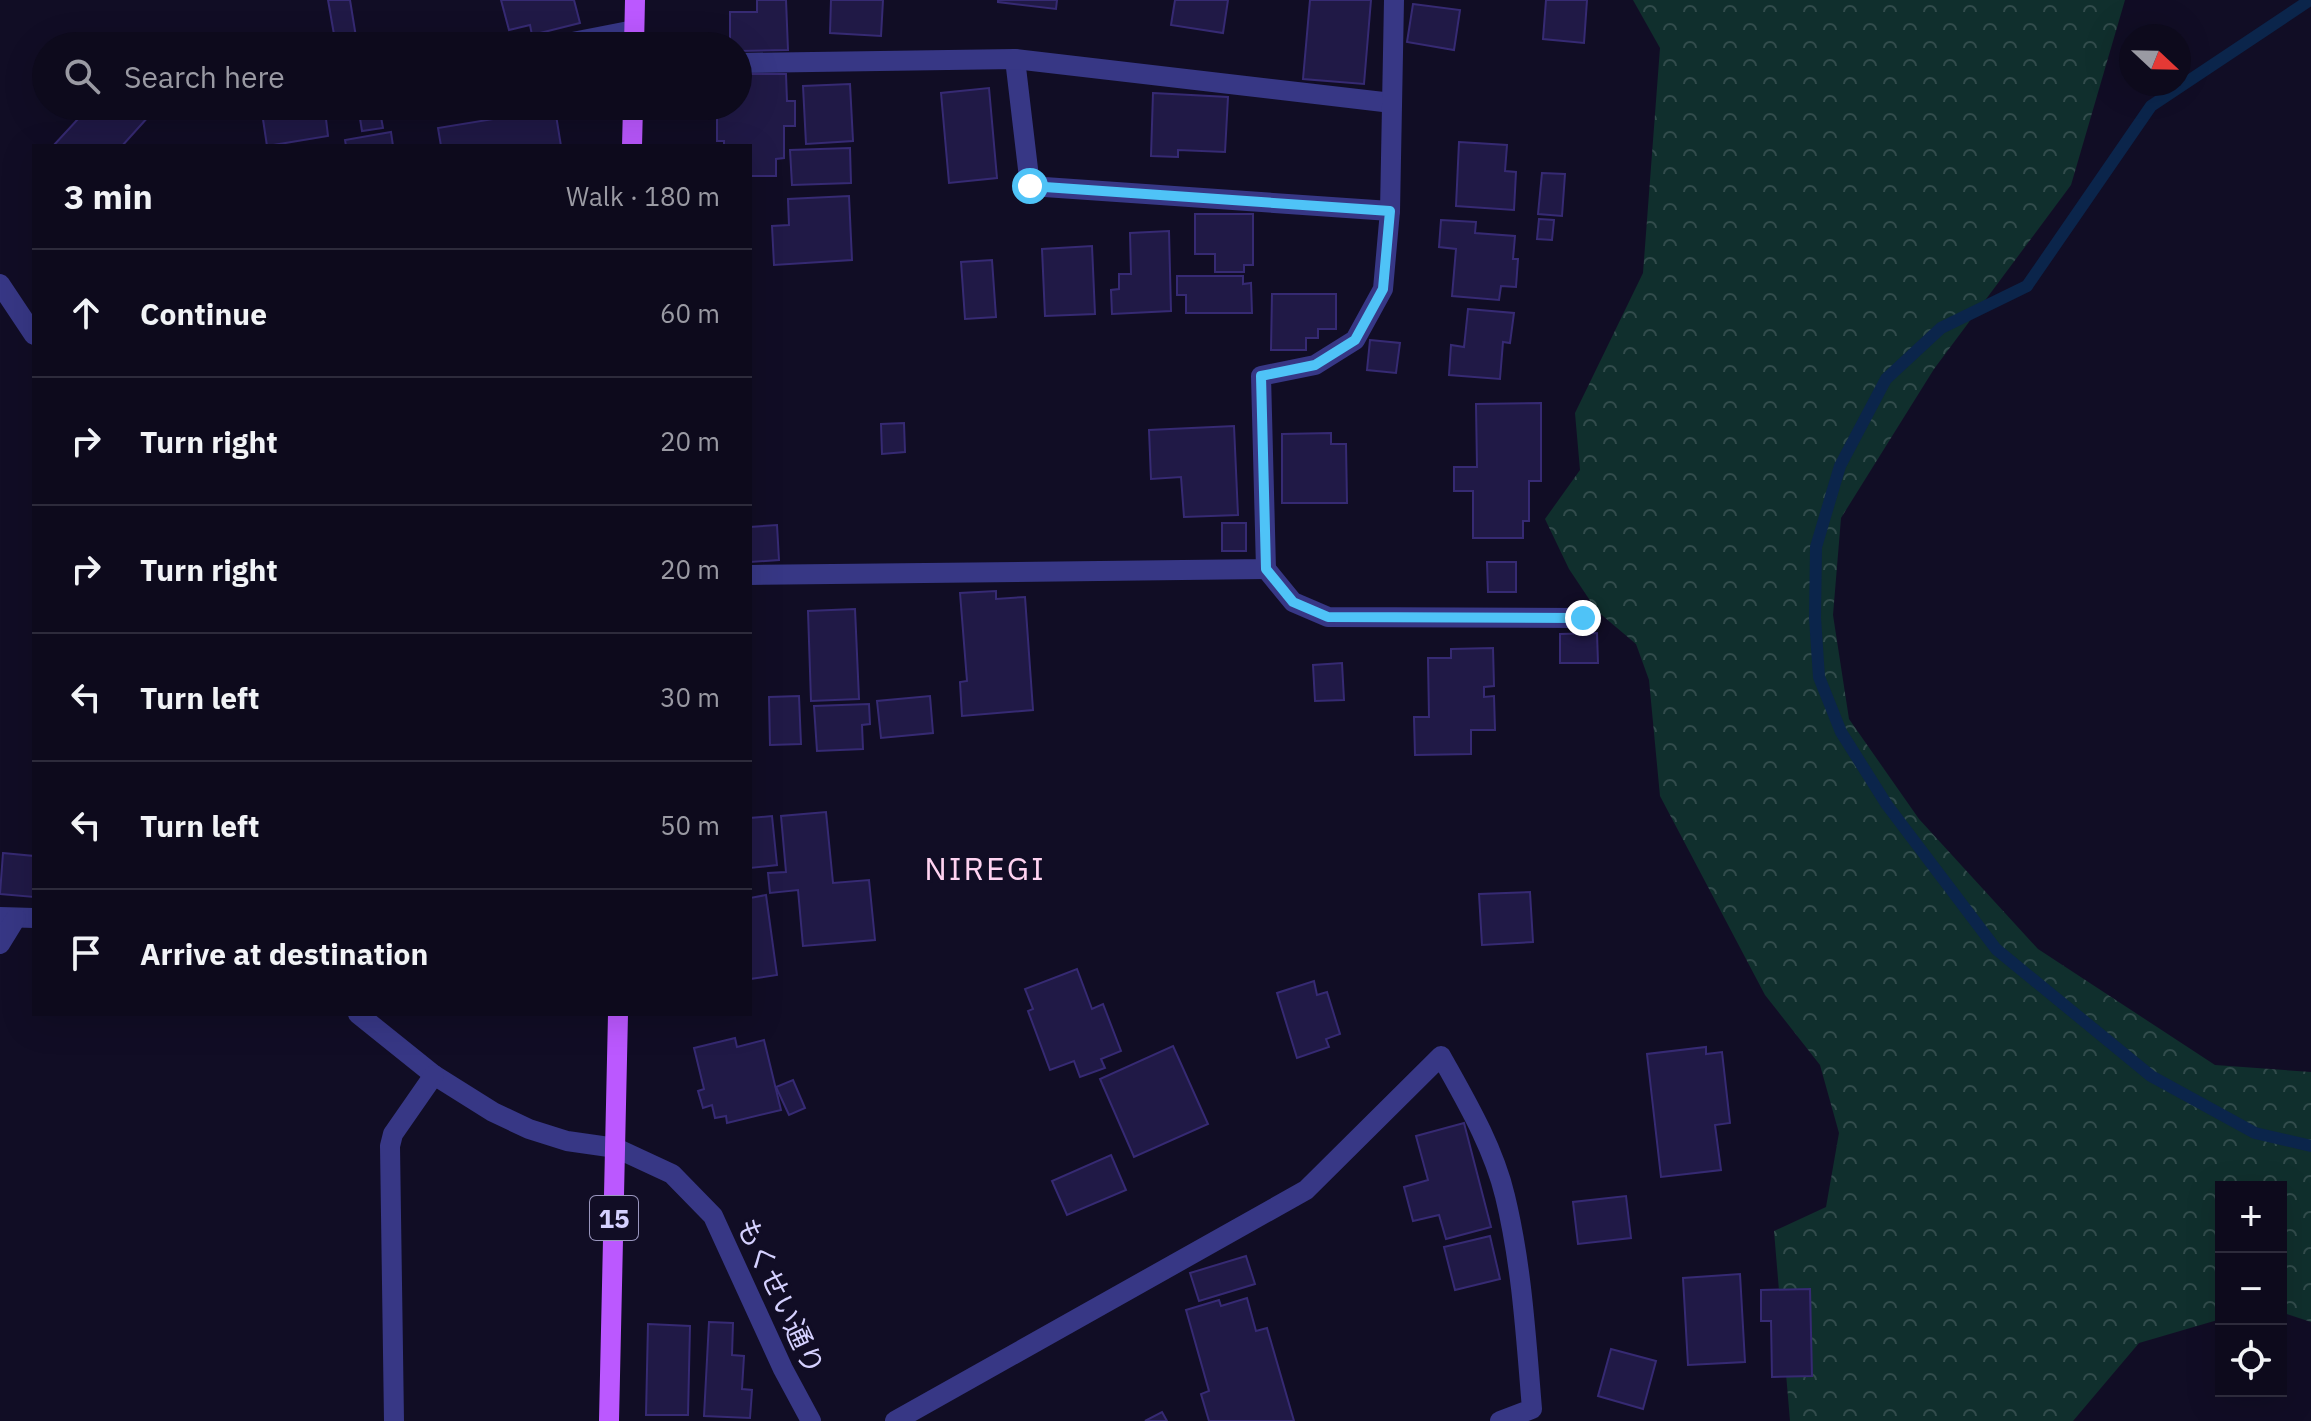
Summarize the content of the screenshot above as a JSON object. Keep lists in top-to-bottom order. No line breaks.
{"streets":{"main road":["15"],"street":["もくせい通り"]},"crossings":[["15","もくせい通り"]],"districts":["NIREGI"],"north":"right","page":{"search":"Search here","heading":["3 min","Walk · 180 m"],"list":[["Continue","60 m"],["Turn right","20 m"],["Turn right","20 m"],["Turn left","30 m"],["Turn left","50 m"],"Arrive at destination"],"map_buttons":["+","−"]}}
